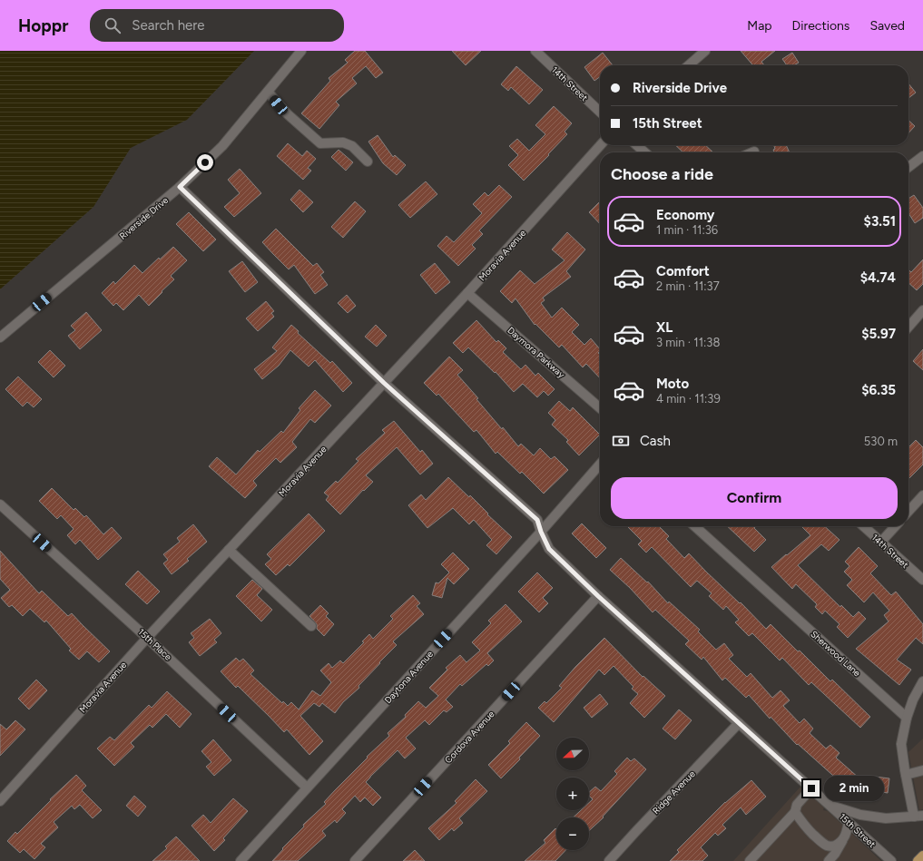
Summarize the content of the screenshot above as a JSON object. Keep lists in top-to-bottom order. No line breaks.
{"streets":{"street":["14th Street","Riverside Drive","Moravia Avenue","Daymora Parkway","15th Place","Sherwood Lane","Daytona Avenue","Cordova Avenue","Ridge Avenue","15th Street"]},"crossings":[["Riverside Drive","15th Street"],["Moravia Avenue","Daymora Parkway"],["Moravia Avenue","15th Place"],["Moravia Avenue","15th Street"],["15th Place","Daytona Avenue"],["Daytona Avenue","15th Street"],["Cordova Avenue","15th Street"],["Ridge Avenue","15th Street"]],"north":"left","page":{"header":"Hoppr","search":"Search here","nav":["Map","Directions","Saved"],"banner":["Riverside Drive","15th Street"],"heading":"Choose a ride","list":[{"name":"Economy","note":"1 min · 11:36","value":"$3.51"},{"name":"Comfort","note":"2 min · 11:37","value":"$4.74"},{"name":"XL","note":"3 min · 11:38","value":"$5.97"},{"name":"Moto","note":"4 min · 11:39","value":"$6.35"}],"pay":["Cash","530 m"],"buttons":"Confirm","map_buttons":["+","−"],"bubble":"2 min"}}
